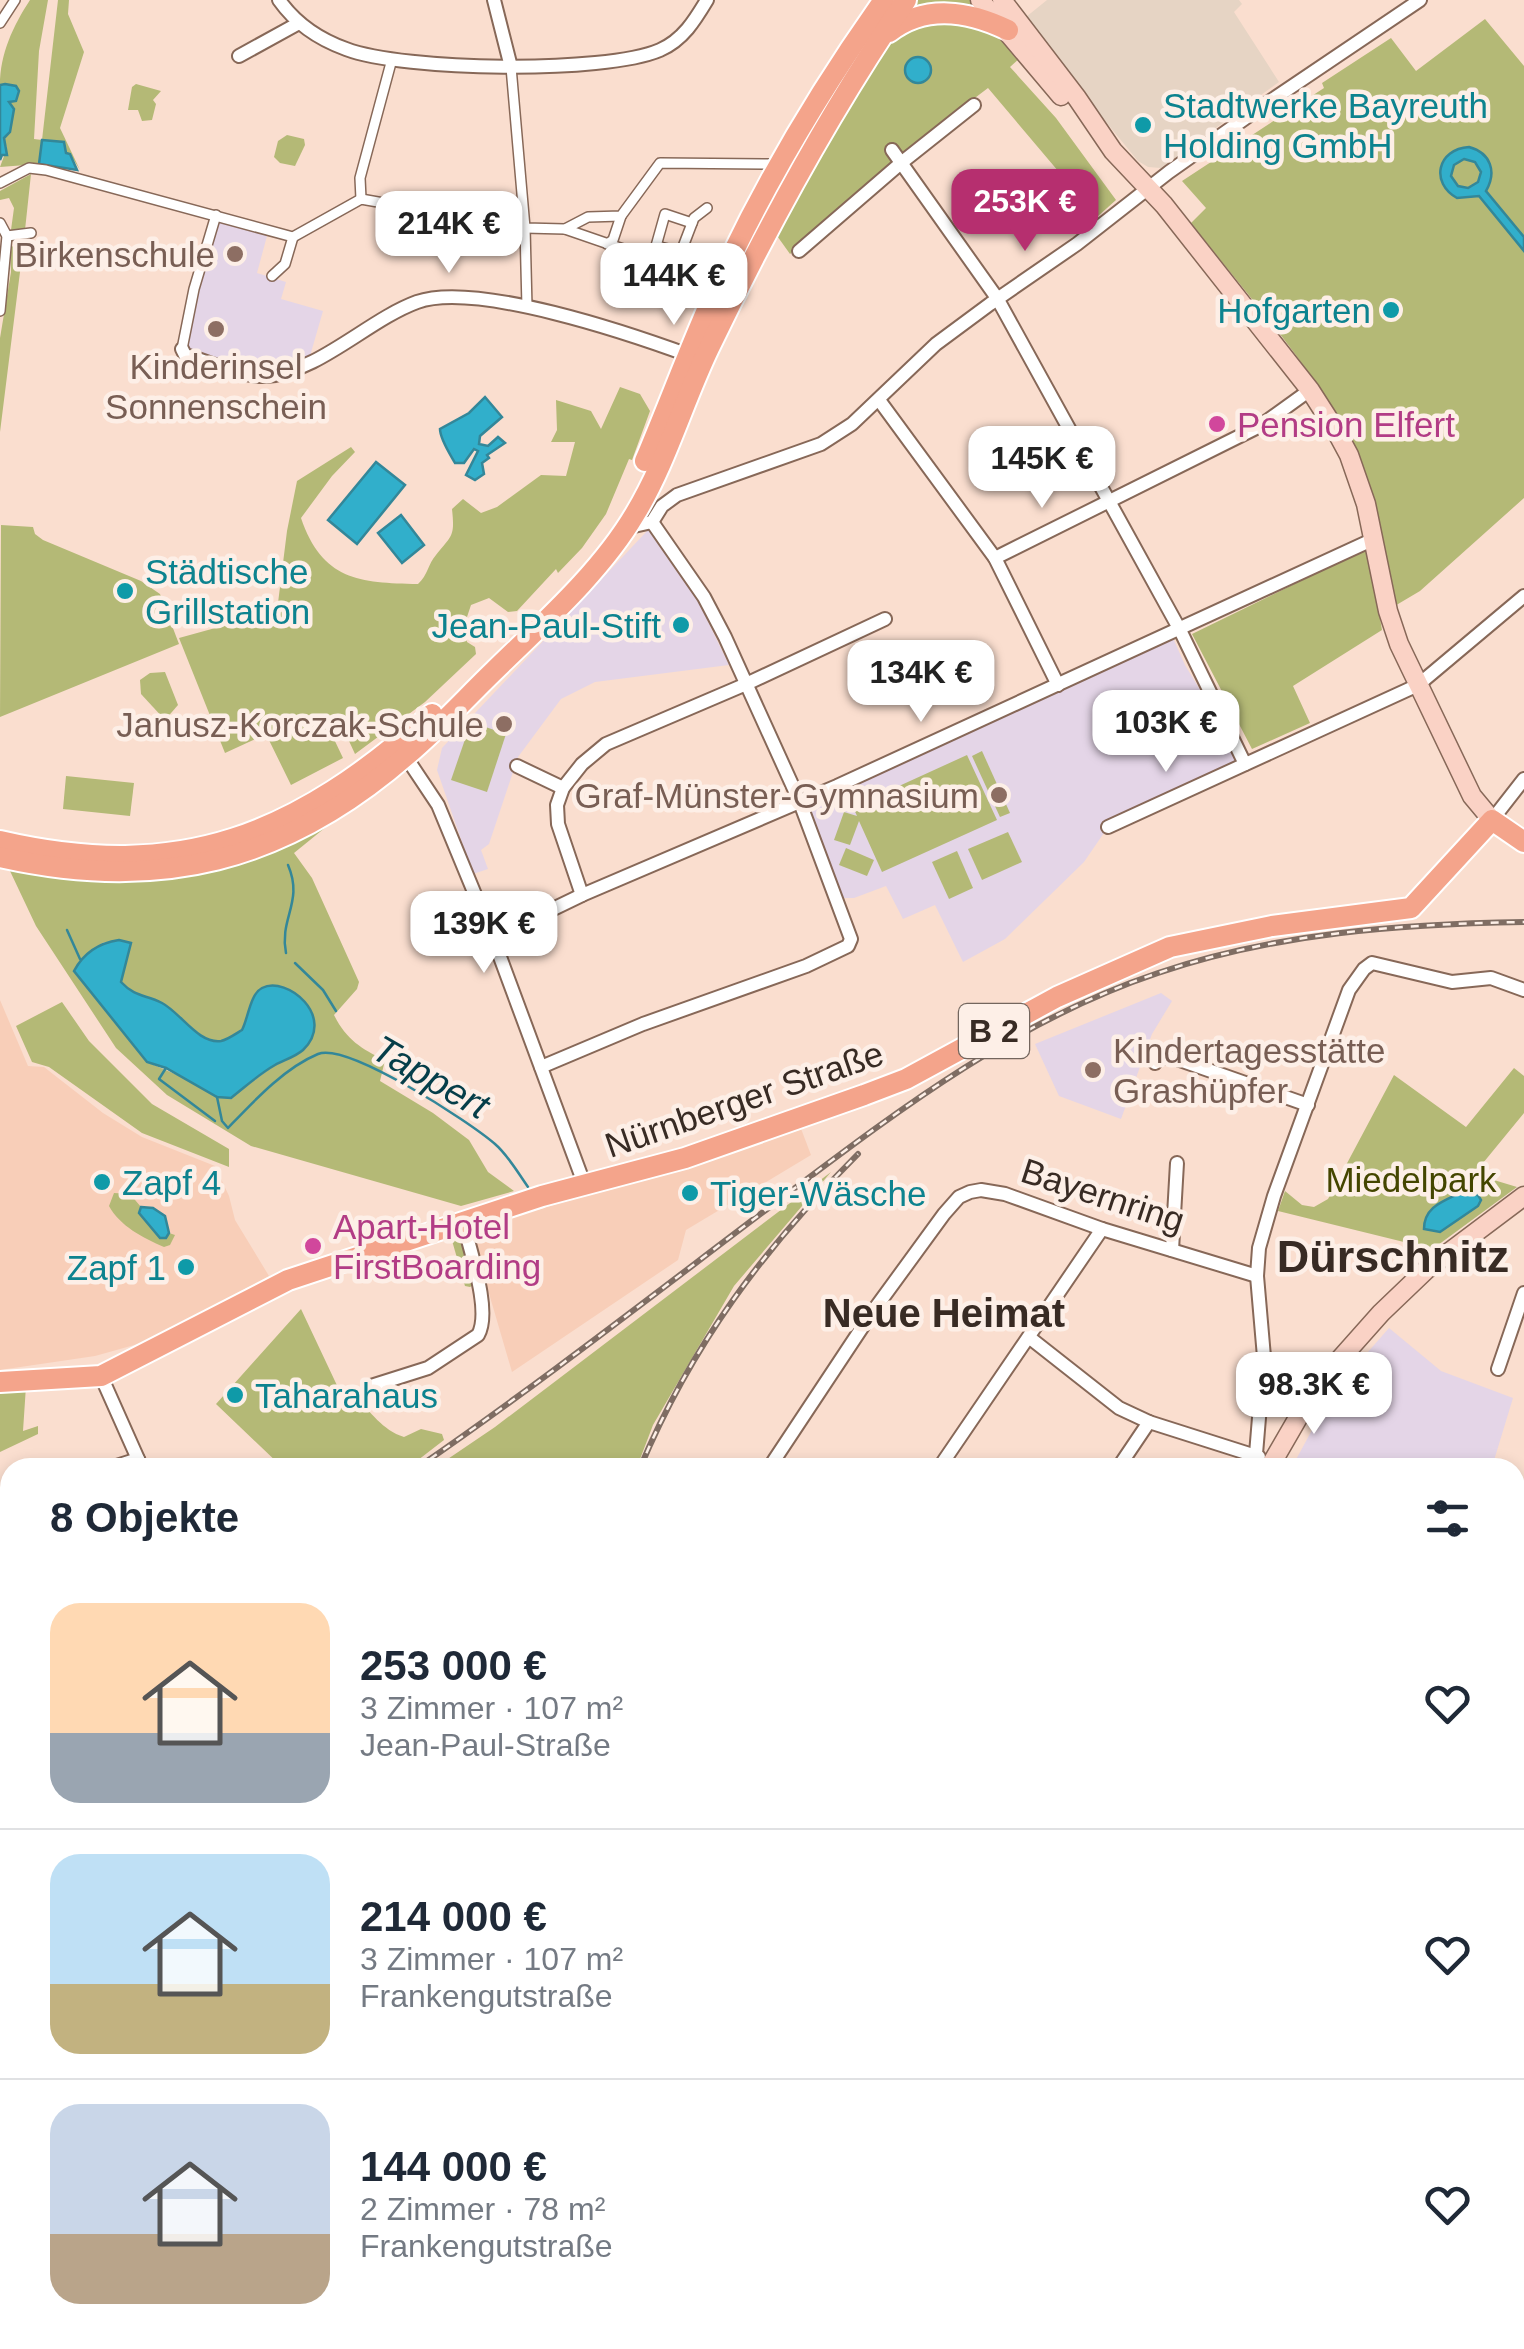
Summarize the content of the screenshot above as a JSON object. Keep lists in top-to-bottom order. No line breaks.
{"streets":{"main road":["B 2","Nürnberger Straße"],"street":["Bayernring"]},"districts":["Dürschnitz","Neue Heimat"],"water":["Tappert"],"parks":["Miedelpark"],"places":["Stadtwerke Bayreuth Holding GmbH","Birkenschule","Hofgarten","Kinderinsel Sonnenschein","Pension Elfert","Städtische Grillstation","Jean-Paul-Stift","Janusz-Korczak-Schule","Graf-Münster-Gymnasium","Kindertagesstätte Grashüpfer","Zapf 4","Tiger-Wäsche","Apart-Hotel FirstBoarding","Zapf 1","Taharahaus"],"page":{"price":["253K €","214K €","144K €","145K €","134K €","103K €","139K €","98.3K €"],"heading":"8 Objekte","list":[{"name":"253 000 €","note":"3 Zimmer · 107 m² · Jean-Paul-Straße"},{"name":"214 000 €","note":"3 Zimmer · 107 m² · Frankengutstraße"},{"name":"144 000 €","note":"2 Zimmer · 78 m² · Frankengutstraße"}]}}
